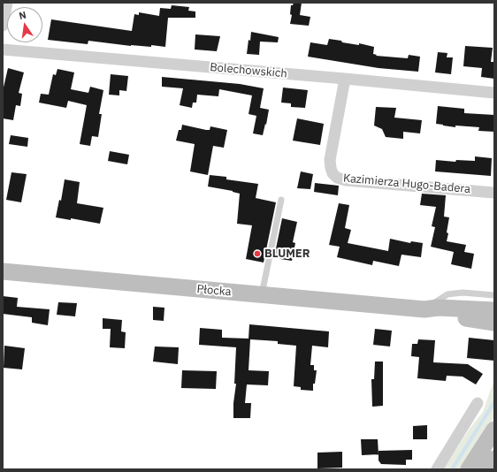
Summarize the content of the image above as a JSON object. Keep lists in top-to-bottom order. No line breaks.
{"streets":{"street":["Bolechowskich","Kazimierza Hugo-Badera","Płocka"]},"crossings":[["Bolechowskich","Kazimierza Hugo-Badera"]],"places":["BLUMER"],"north":"top"}
